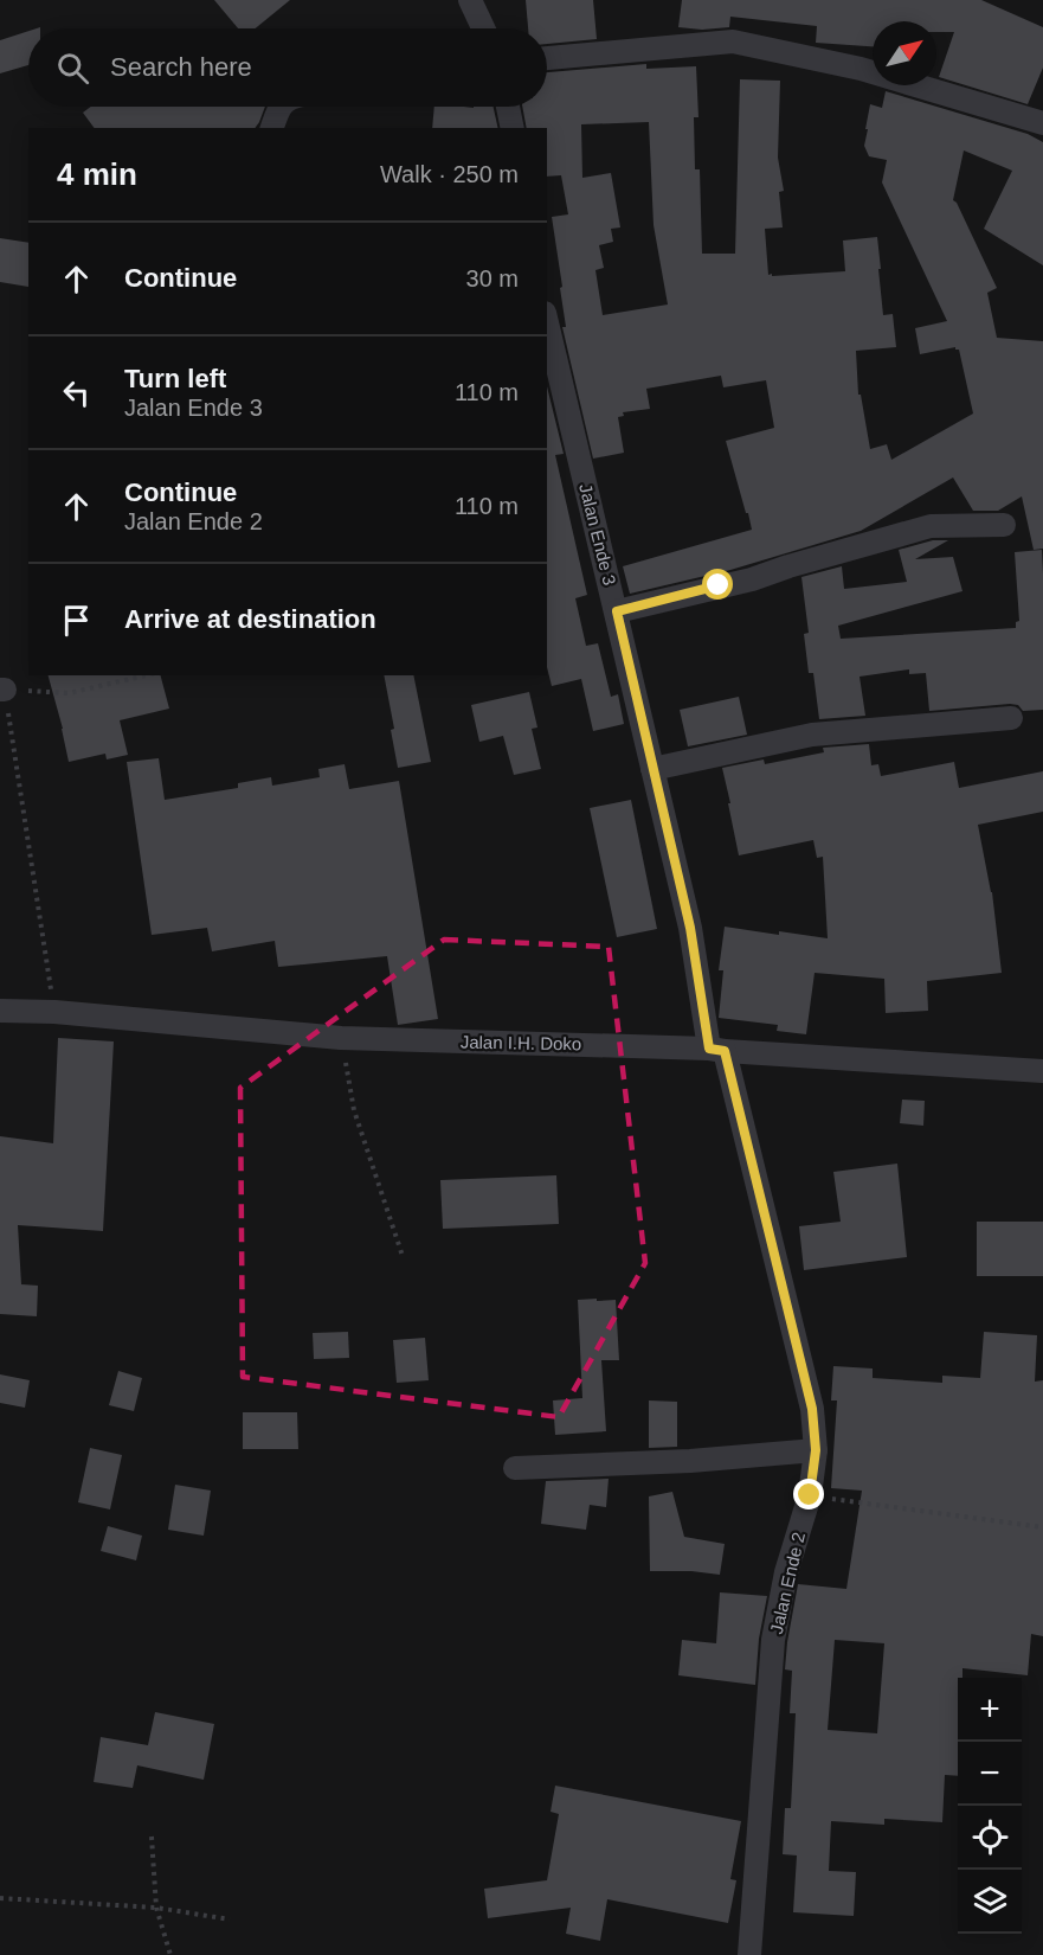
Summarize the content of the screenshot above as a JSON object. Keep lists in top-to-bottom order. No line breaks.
{"streets":{"street":["Jalan Ende 3","Jalan I.H. Doko","Jalan Ende 2"]},"crossings":[["Jalan Ende 3","Jalan I.H. Doko"],["Jalan Ende 3","Jalan Ende 2"],["Jalan I.H. Doko","Jalan Ende 2"]],"north":"top right","page":{"search":"Search here","heading":["4 min","Walk · 250 m"],"list":[["Continue","30 m"],["Turn left","Jalan Ende 3","110 m"],["Continue","Jalan Ende 2","110 m"],"Arrive at destination"],"map_buttons":["+","−"]}}
